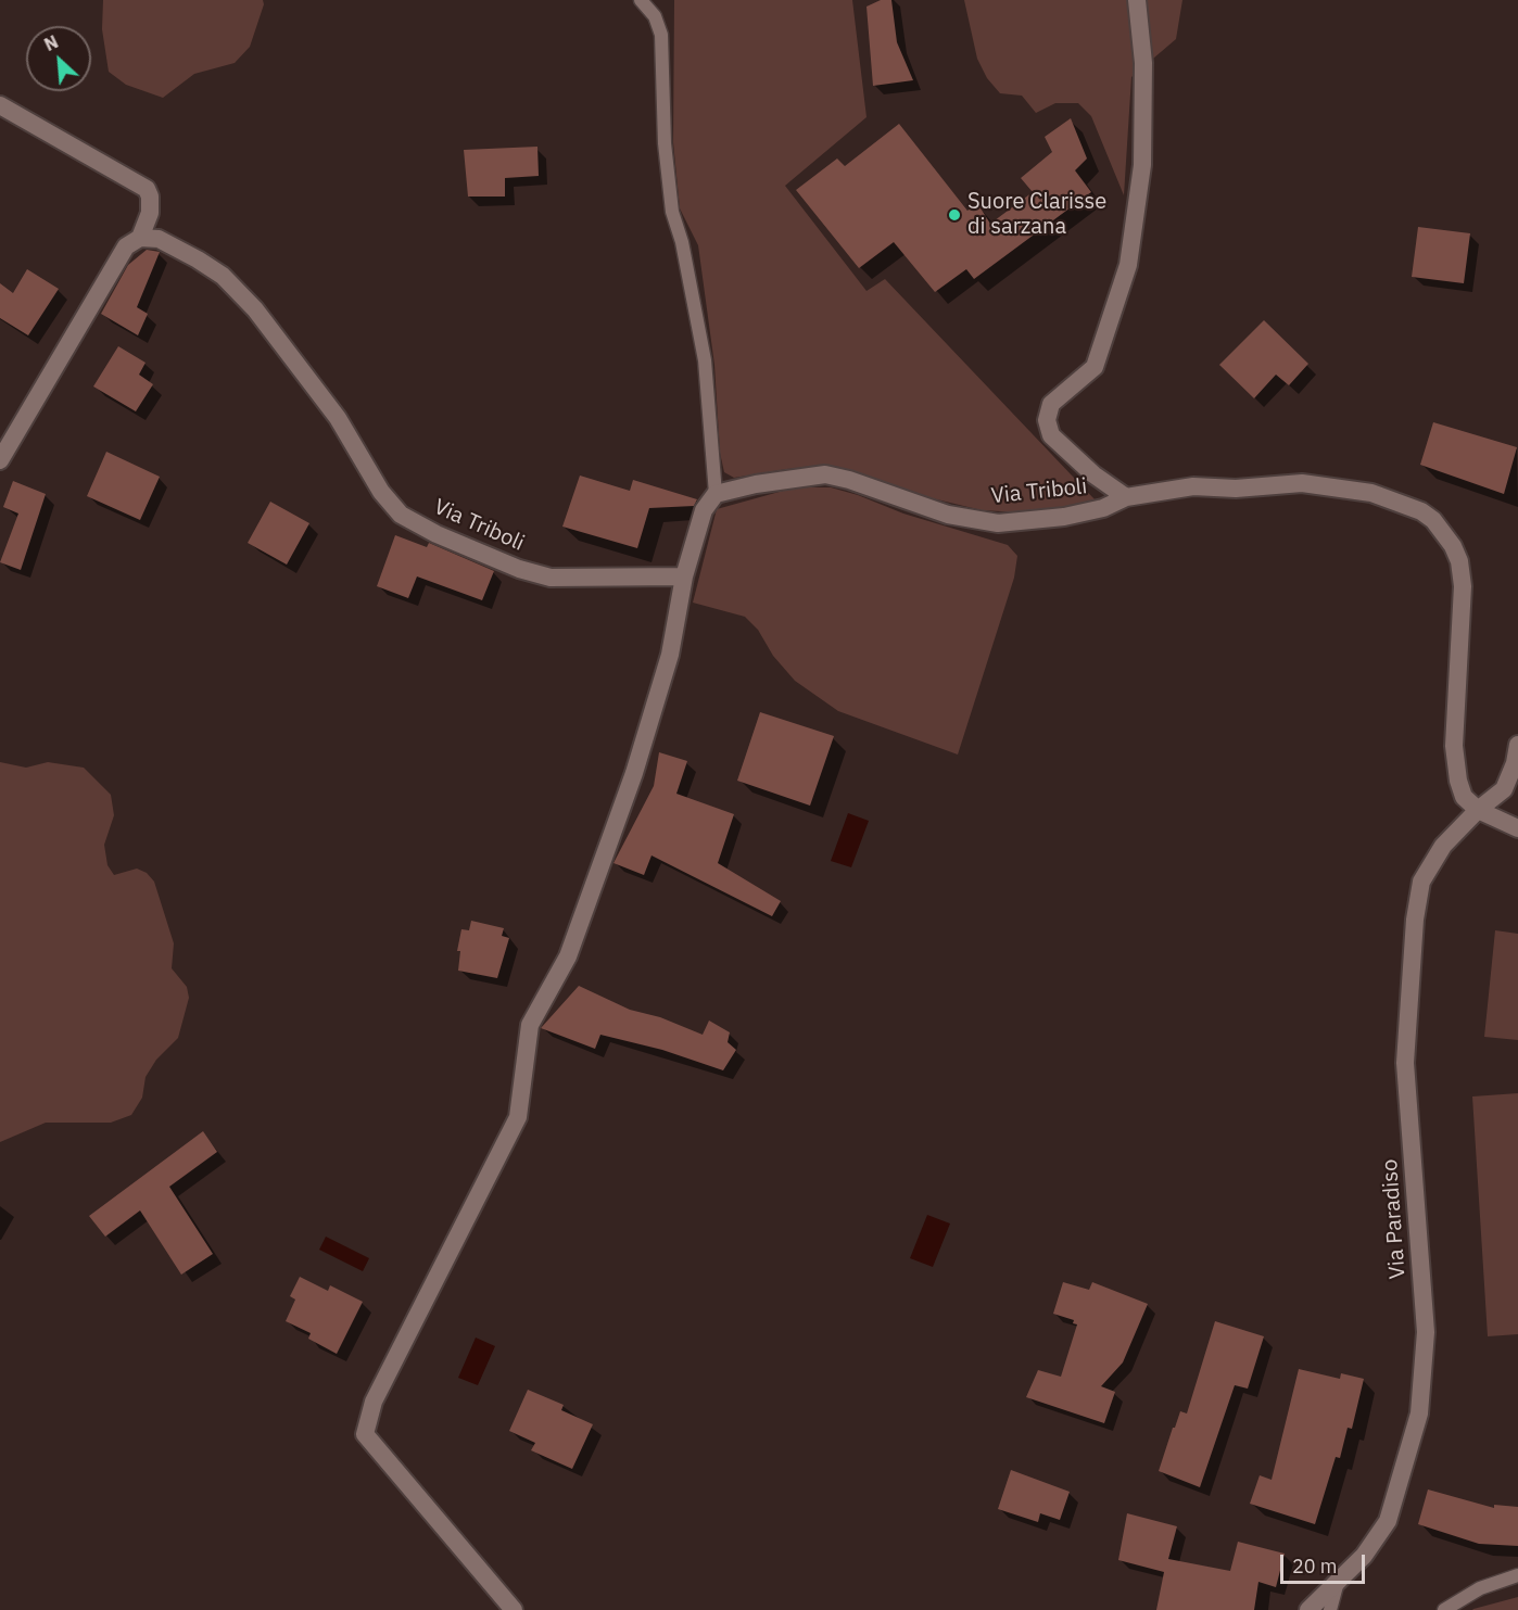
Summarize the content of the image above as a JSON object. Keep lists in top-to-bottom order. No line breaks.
{"streets":{"street":["Via Triboli","Via Paradiso"]},"crossings":[["Via Triboli","Via Paradiso"]],"places":["Suore Clarisse di sarzana"],"scale_bar":"20 m","north":"top left"}
